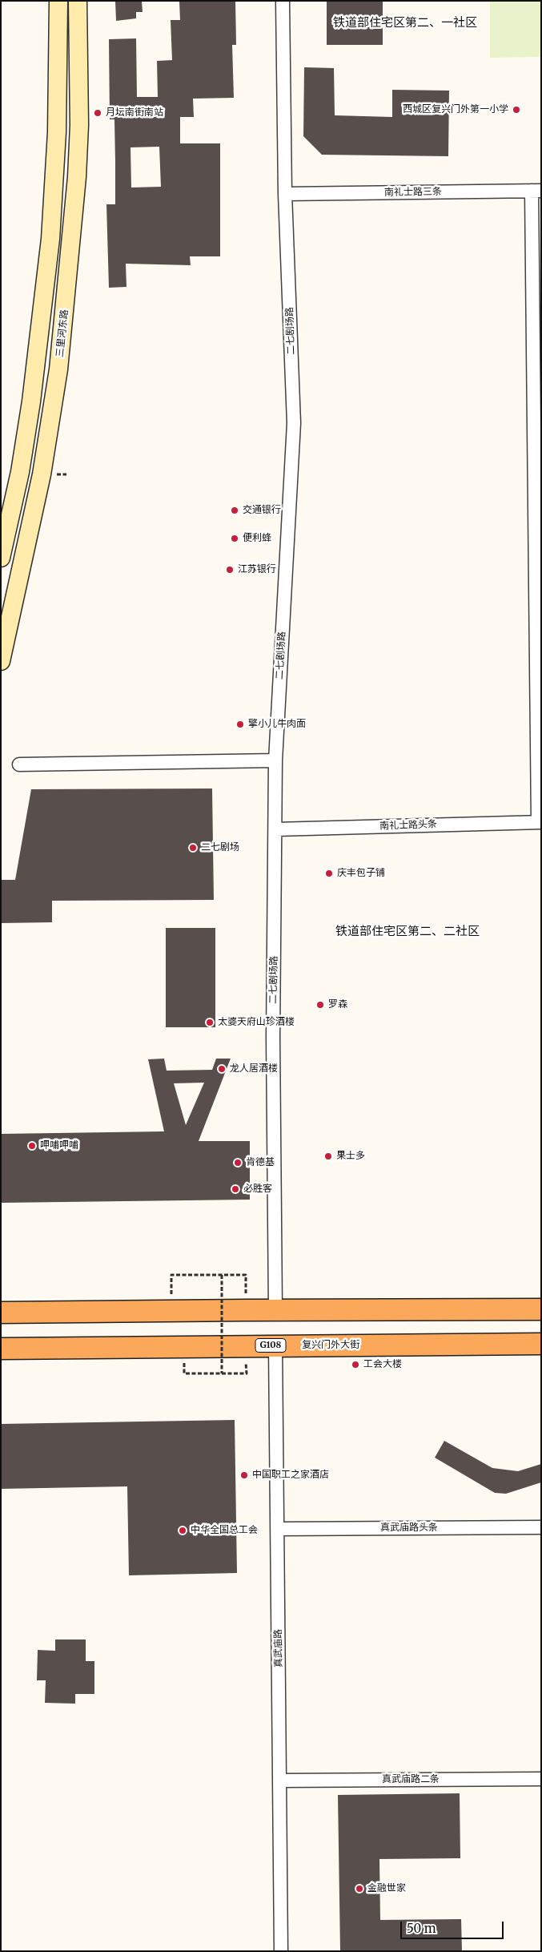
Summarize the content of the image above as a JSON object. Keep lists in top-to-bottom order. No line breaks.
{"streets":{"highway":["G108","复兴门外大街"],"main road":["三里河东路"],"street":["南礼士路三条","二七剧场路","南礼士路头条","真武庙路头条","真武庙路","真武庙路二条"]},"crossings":[["南礼士路三条","二七剧场路"],["二七剧场路","南礼士路头条"],["复兴门外大街","真武庙路"],["真武庙路头条","真武庙路"],["真武庙路","真武庙路二条"]],"districts":["铁道部住宅区第二、一社区","铁道部住宅区第二、二社区"],"places":["西城区复兴门外第一小学","月坛南街南站","交通银行","便利蜂","江苏银行","擎小儿牛肉面","二七剧场","庆丰包子铺","罗森","太婆天府山珍酒楼","龙人居酒楼","呷哺呷哺","果士多","肯德基","必胜客","工会大楼","中国职工之家酒店","中华全国总工会","金融世家"],"scale_bar":"50 m"}
